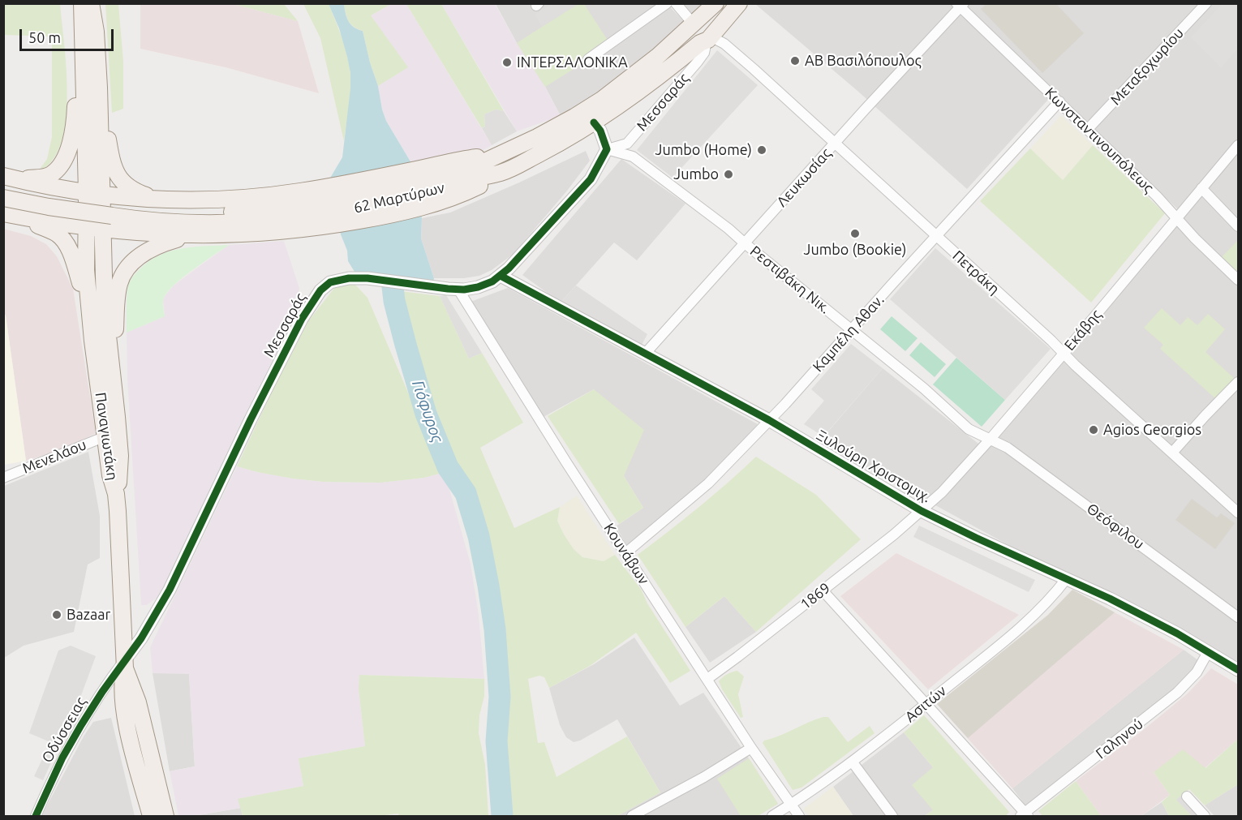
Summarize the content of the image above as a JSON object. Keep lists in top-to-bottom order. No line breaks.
{"streets":{"main road":["62 Μαρτύρων","Παναγιωτάκη"],"street":["Μεταξοχωρίου","Μεσσαράς","Κωνσταντινουπόλεως","Λευκωσίας","Πετράκη","Ρεστιβάκη Νικ.","Εκάβης","Καμπέλη Αθαν.","Μενελάου","Ξυλούρη Χριστομιχ.","Θεόφιλου","Κουνάβων","1869","Ασιτών","Οδύσσειας","Γαληνού"]},"crossings":[["Μεταξοχωρίου","Κωνσταντινουπόλεως"],["Μεσσαράς","Πετράκη"],["Μεσσαράς","Ρεστιβάκη Νικ."],["Μεσσαράς","Ξυλούρη Χριστομιχ."],["Μεσσαράς","Κουνάβων"],["Μεσσαράς","Οδύσσειας"],["Κωνσταντινουπόλεως","Λευκωσίας"],["Κωνσταντινουπόλεως","Εκάβης"],["Κωνσταντινουπόλεως","Καμπέλη Αθαν."],["Λευκωσίας","Πετράκη"],["Λευκωσίας","Ρεστιβάκη Νικ."],["Λευκωσίας","Ξυλούρη Χριστομιχ."],["62 Μαρτύρων","Παναγιωτάκη"],["Πετράκη","Εκάβης"],["Πετράκη","Καμπέλη Αθαν."],["Ρεστιβάκη Νικ.","Εκάβης"],["Ρεστιβάκη Νικ.","Καμπέλη Αθαν."],["Ρεστιβάκη Νικ.","Θεόφιλου"],["Εκάβης","Ξυλούρη Χριστομιχ."],["Εκάβης","Θεόφιλου"],["Εκάβης","1869"],["Καμπέλη Αθαν.","Ξυλούρη Χριστομιχ."],["Καμπέλη Αθαν.","Κουνάβων"],["Παναγιωτάκη","Μενελάου"],["Ξυλούρη Χριστομιχ.","1869"],["Ξυλούρη Χριστομιχ.","Ασιτών"],["Ξυλούρη Χριστομιχ.","Γαληνού"],["Κουνάβων","1869"],["Κουνάβων","Ασιτών"]],"water":["Γιόφυρος"],"places":["ΑΒ Βασιλόπουλος","ΙΝΤΕΡΣΑΛΟΝΙΚΑ","Jumbo (Home)","Jumbo","Jumbo (Bookie)","Agios Georgios","Bazaar"],"scale_bar":"50 m"}
